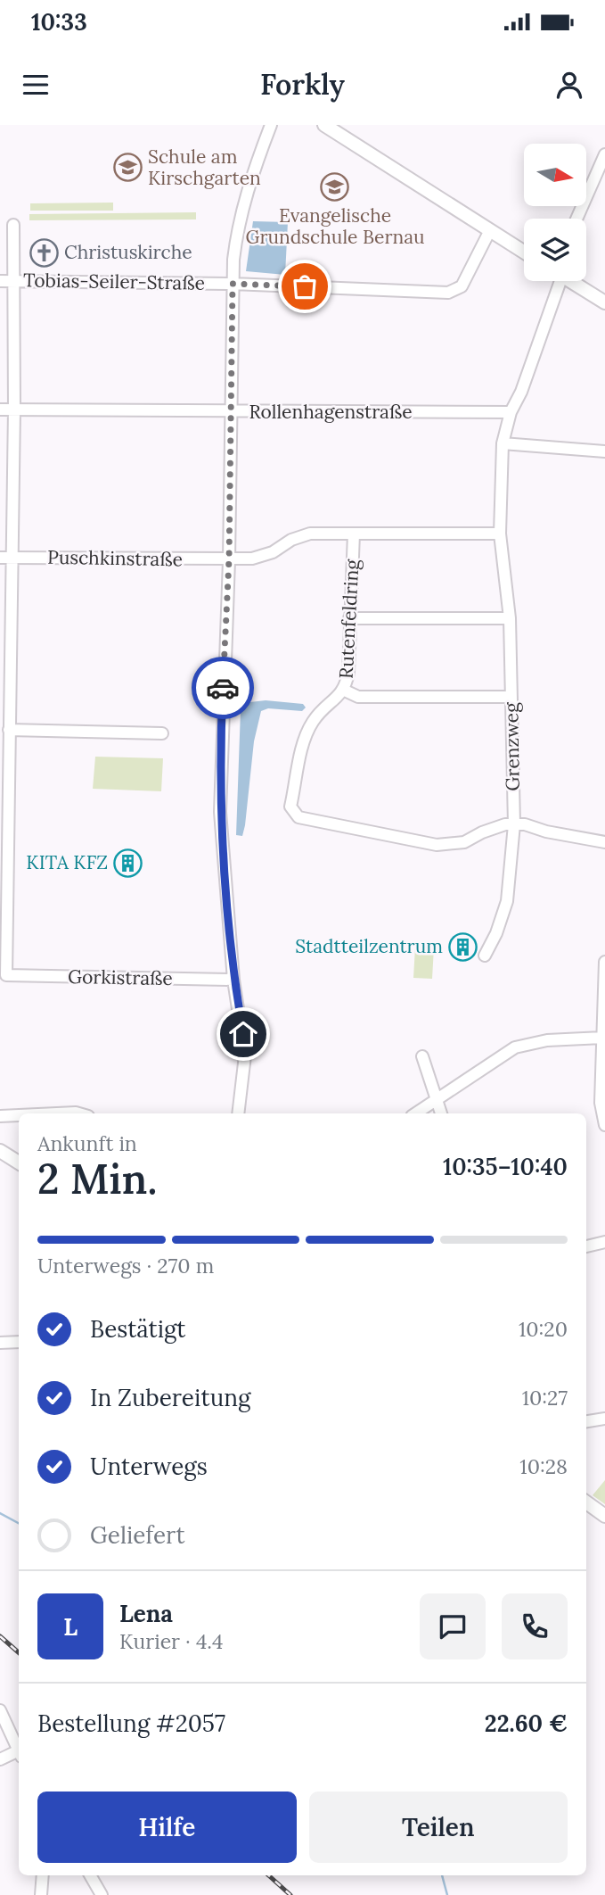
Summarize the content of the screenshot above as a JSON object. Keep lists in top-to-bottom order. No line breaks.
{"streets":{"street":["Tobias-Seiler-Straße","Rollenhagenstraße","Puschkinstraße","Rutenfeldring","Grenzweg","Gorkistraße"]},"crossings":[["Rollenhagenstraße","Grenzweg"],["Puschkinstraße","Rutenfeldring"],["Rutenfeldring","Grenzweg"]],"places":{"school or university":["Schule am Kirschgarten","Evangelische Grundschule Bernau"],"church":["Christuskirche"],"building":["KITA KFZ","Stadtteilzentrum"]},"north":"right","page":{"status":"10:33","header":"Forkly","heading":["2 Min.","Ankunft in","10:35–10:40"],"panel":["Lena","Kurier · 4.4","Bestellung #2057","22.60 €"],"bar":"Unterwegs · 270 m","list":[["Bestätigt","10:20"],["In Zubereitung","10:27"],["Unterwegs","10:28"],"Geliefert"],"round":"L","buttons":["Hilfe","Teilen"]}}
